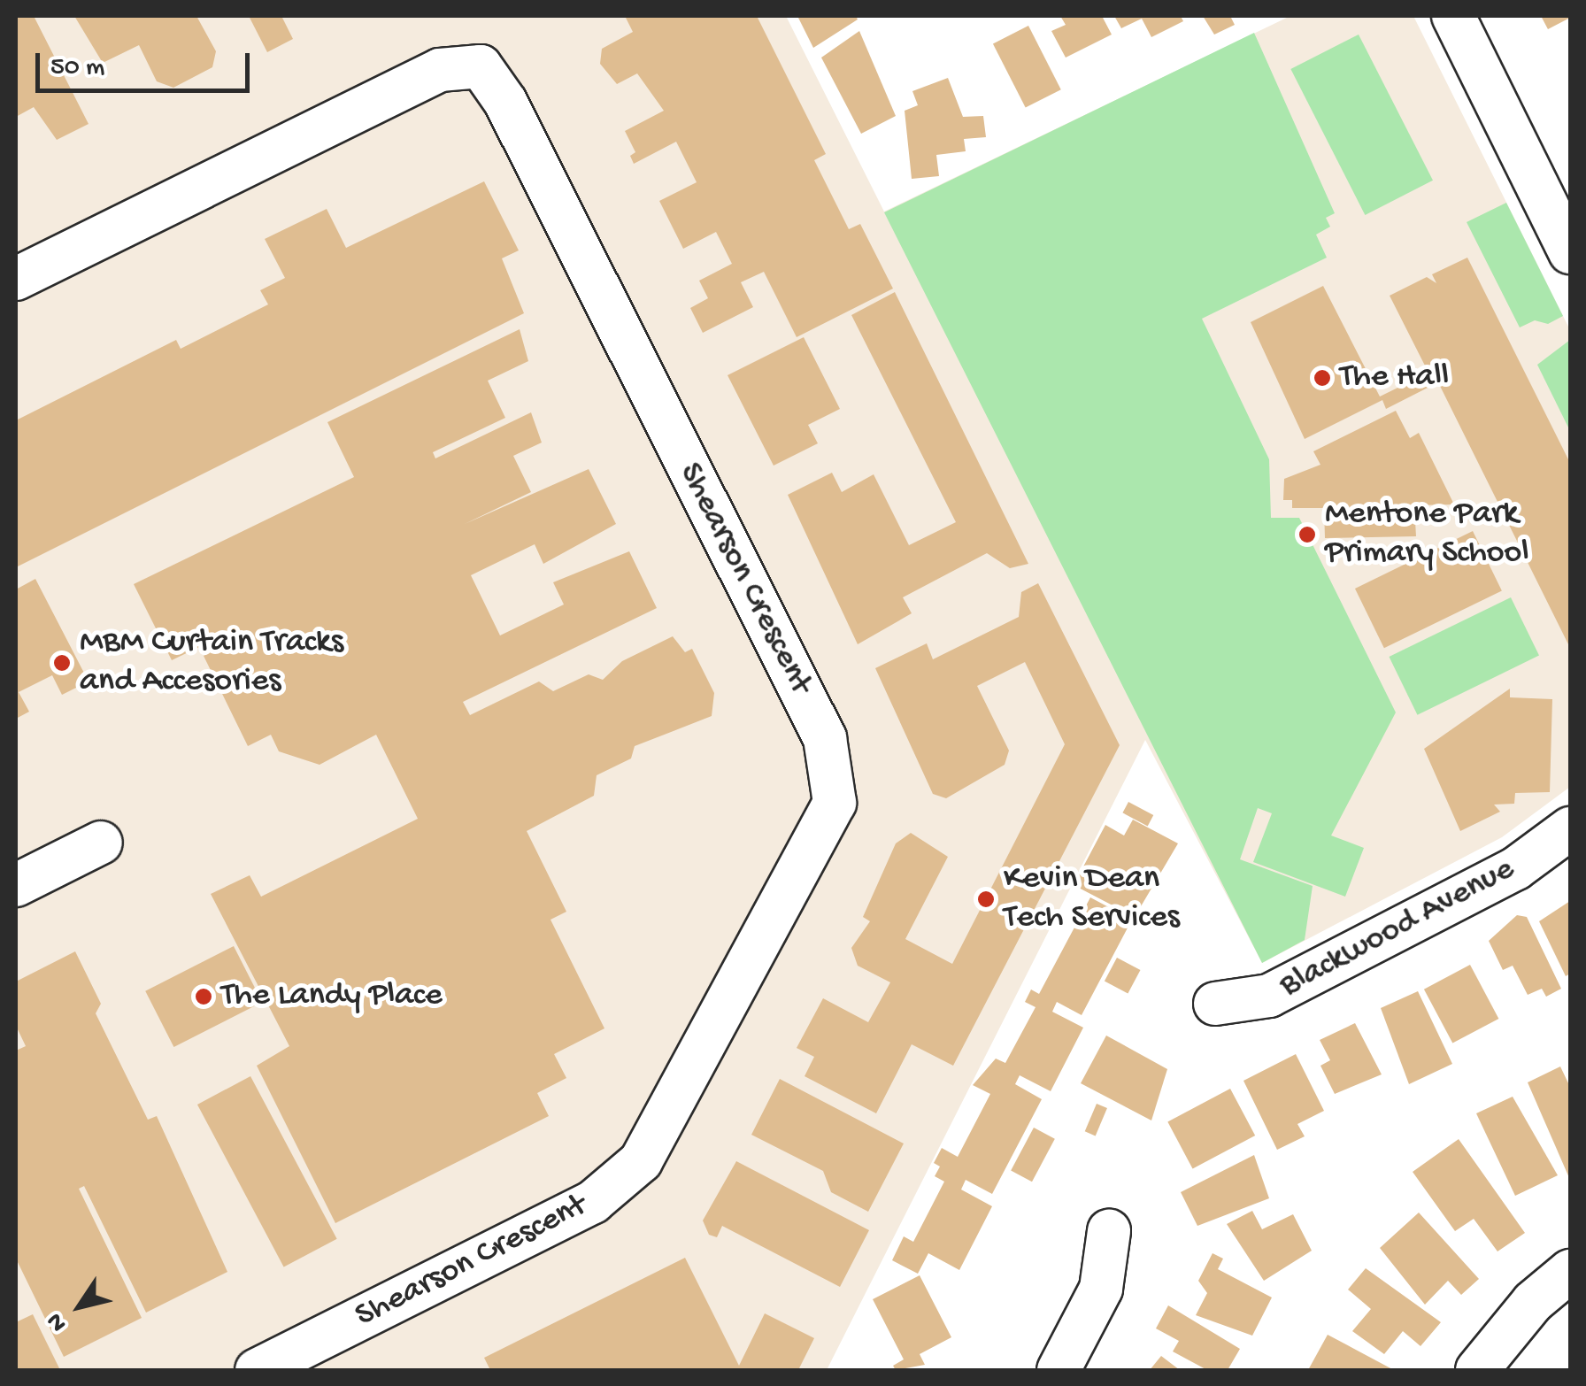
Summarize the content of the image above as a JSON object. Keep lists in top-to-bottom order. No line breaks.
{"streets":{"street":["Shearson Crescent","Blackwood Avenue"]},"places":["The Hall","Mentone Park Primary School","MBM Curtain Tracks and Accesories","Kevin Dean Tech Services","The Landy Place"],"scale_bar":"50 m","north":"bottom left"}
